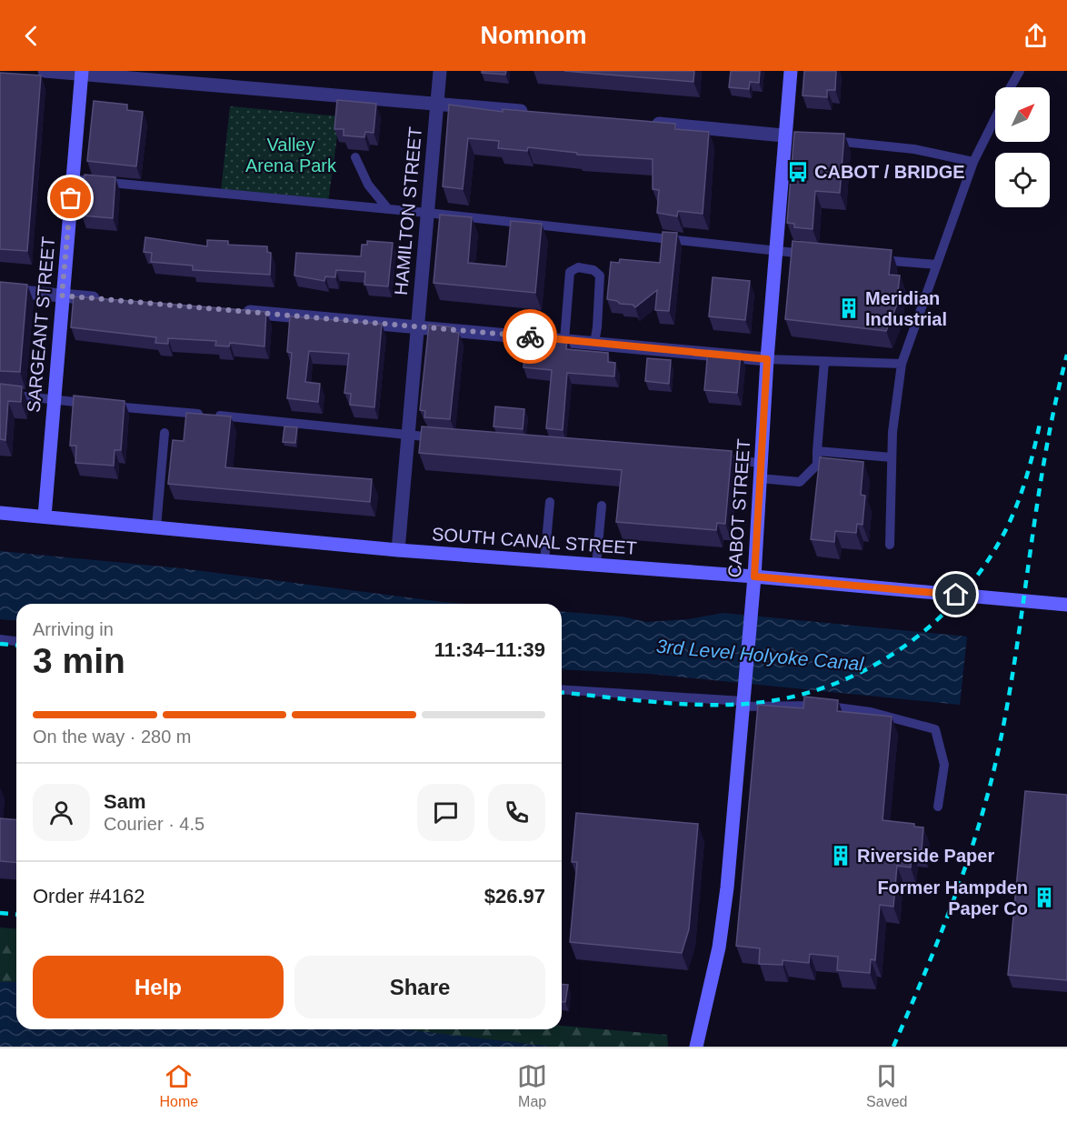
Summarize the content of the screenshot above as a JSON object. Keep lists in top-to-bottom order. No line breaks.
{"streets":{"street":["HAMILTON STREET","SARGEANT STREET","CABOT STREET","SOUTH CANAL STREET"]},"crossings":[["HAMILTON STREET","SOUTH CANAL STREET"],["SARGEANT STREET","SOUTH CANAL STREET"],["CABOT STREET","SOUTH CANAL STREET"]],"water":["3rd Level Holyoke Canal"],"parks":["Valley Arena Park"],"places":{"bus stop":["CABOT / BRIDGE"],"building":["Meridian Industrial","Riverside Paper","Former Hampden Paper Co"]},"north":"top right","page":{"header":"Nomnom","heading":["3 min","Arriving in","11:34–11:39"],"panel":["Sam","Courier · 4.5","Order #4162","$26.97"],"bar":"On the way · 280 m","buttons":["Help","Share"],"tabs":["Home","Map","Saved"]}}
